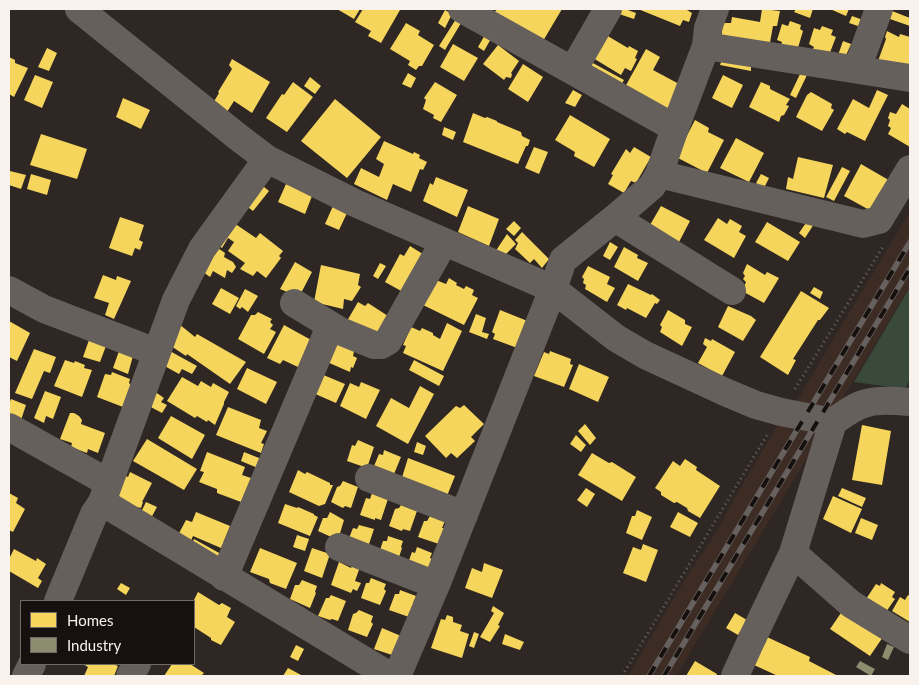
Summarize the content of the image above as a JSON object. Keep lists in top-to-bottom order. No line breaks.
{"legend":["Homes","Industry"]}
